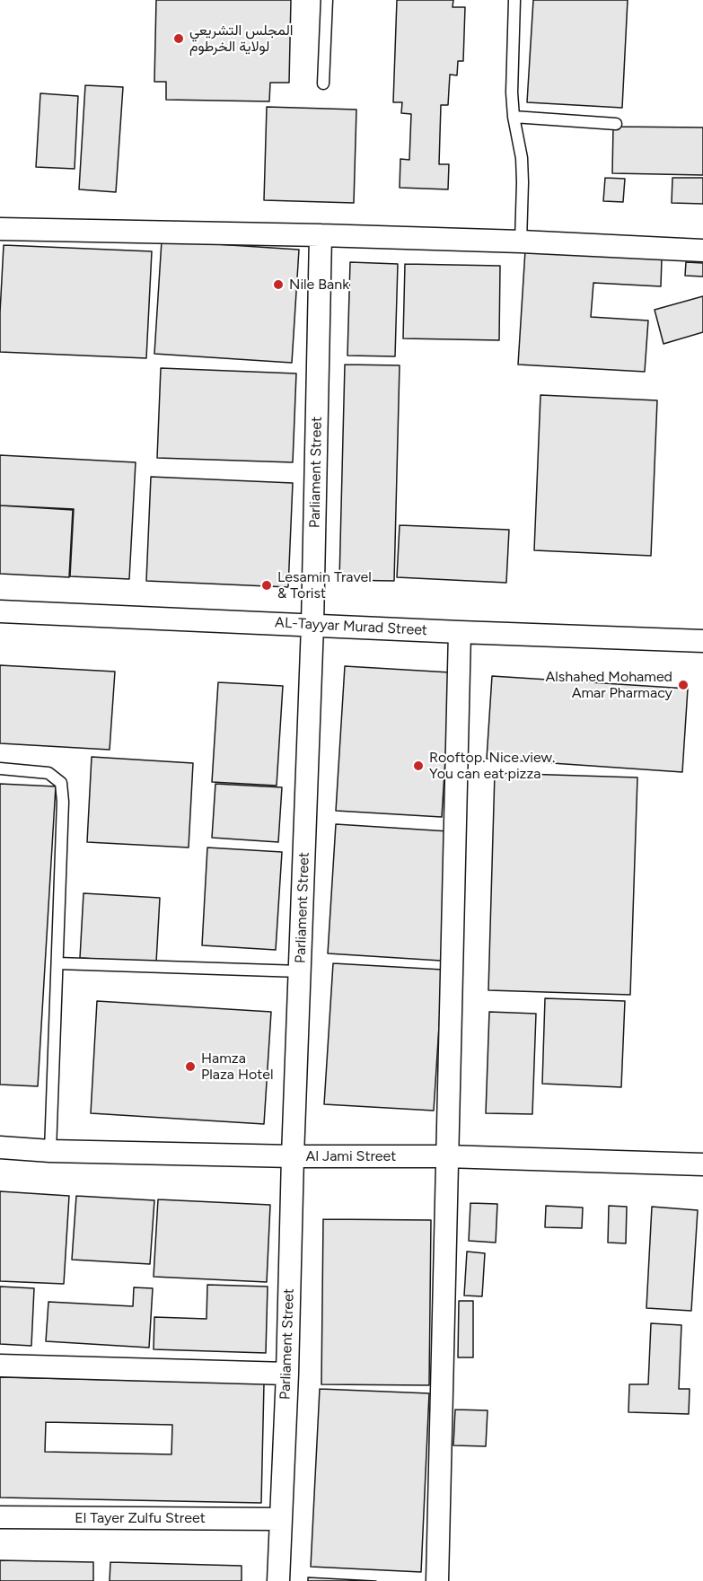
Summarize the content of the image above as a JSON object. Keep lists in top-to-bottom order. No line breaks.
{"streets":{"street":["Parliament Street","AL-Tayyar Murad Street","Al Jami Street","El Tayer Zulfu Street"]},"crossings":[["Parliament Street","AL-Tayyar Murad Street"],["Parliament Street","Al Jami Street"],["Parliament Street","El Tayer Zulfu Street"]],"places":["المجلس التشريعي لولاية الخرطوم","Nile Bank","Lesamin Travel & Torist","Alshahed Mohamed Amar Pharmacy","Rooftop. Nice view. You can eat pizza","Hamza Plaza Hotel"]}
